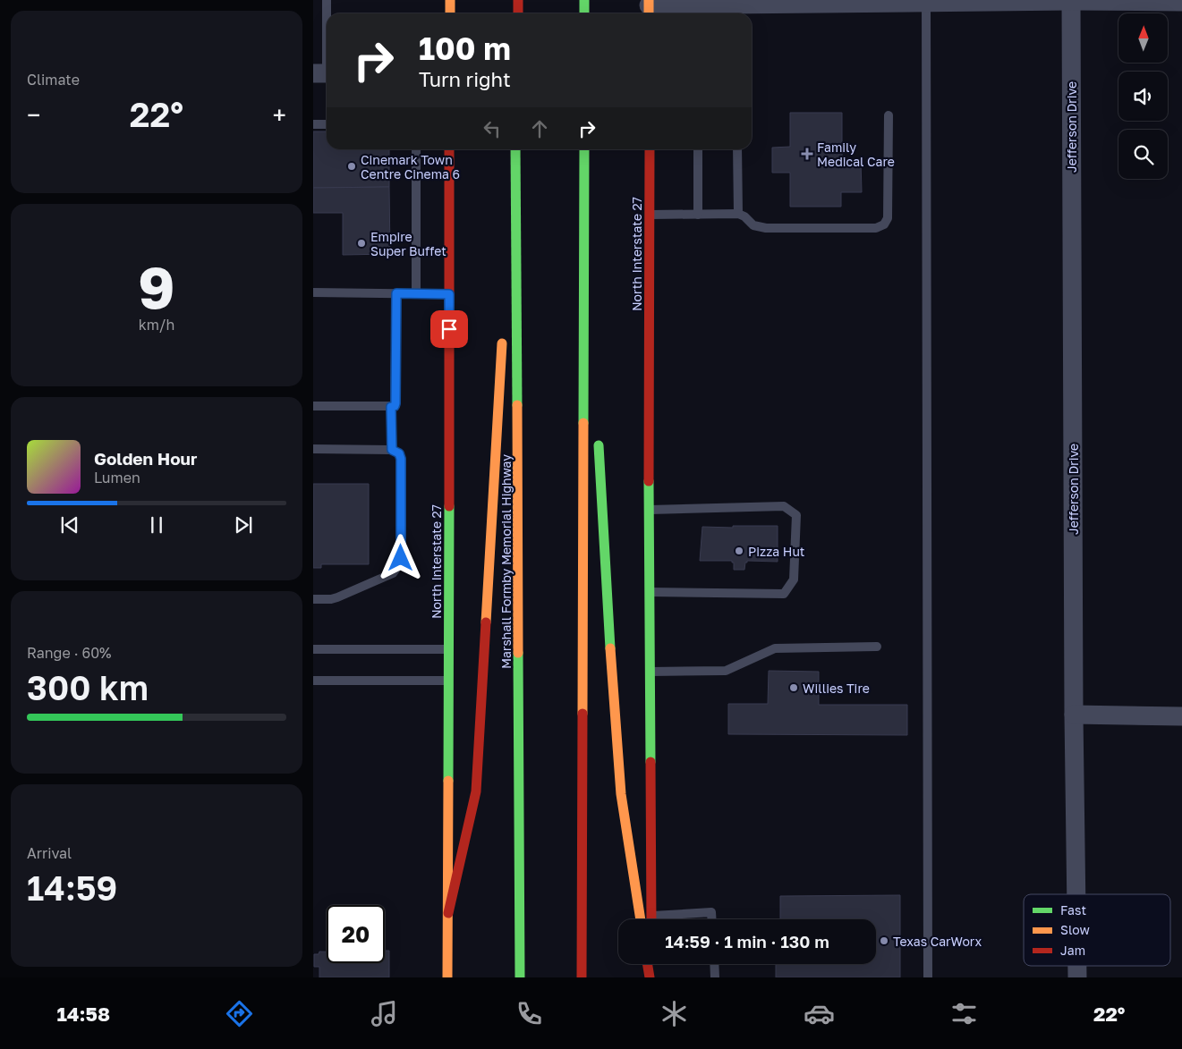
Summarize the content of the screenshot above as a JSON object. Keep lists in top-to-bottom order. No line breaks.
{"streets":{"main road":["North Interstate 27","Marshall Formby Memorial Highway"],"street":["Jefferson Drive"]},"places":{"health":["Family Medical Care"],"other":["Cinemark Town Centre Cinema 6","Empire Super Buffet","Pizza Hut","Willies Tire","Texas CarWorx"]},"legend":["Fast","Slow","Jam"],"north":"top","page":{"tile":["Climate",["9","km/h"],["Range · 60%","300 km"],["Arrival","14:59"]],"turn":["100 m","Turn right"],"heat":["−","22°","+"],"song":["Golden Hour","Lumen"],"limit":"20","trip":"14:59 · 1 min · 130 m","tabs":["14:58","22°"]}}
